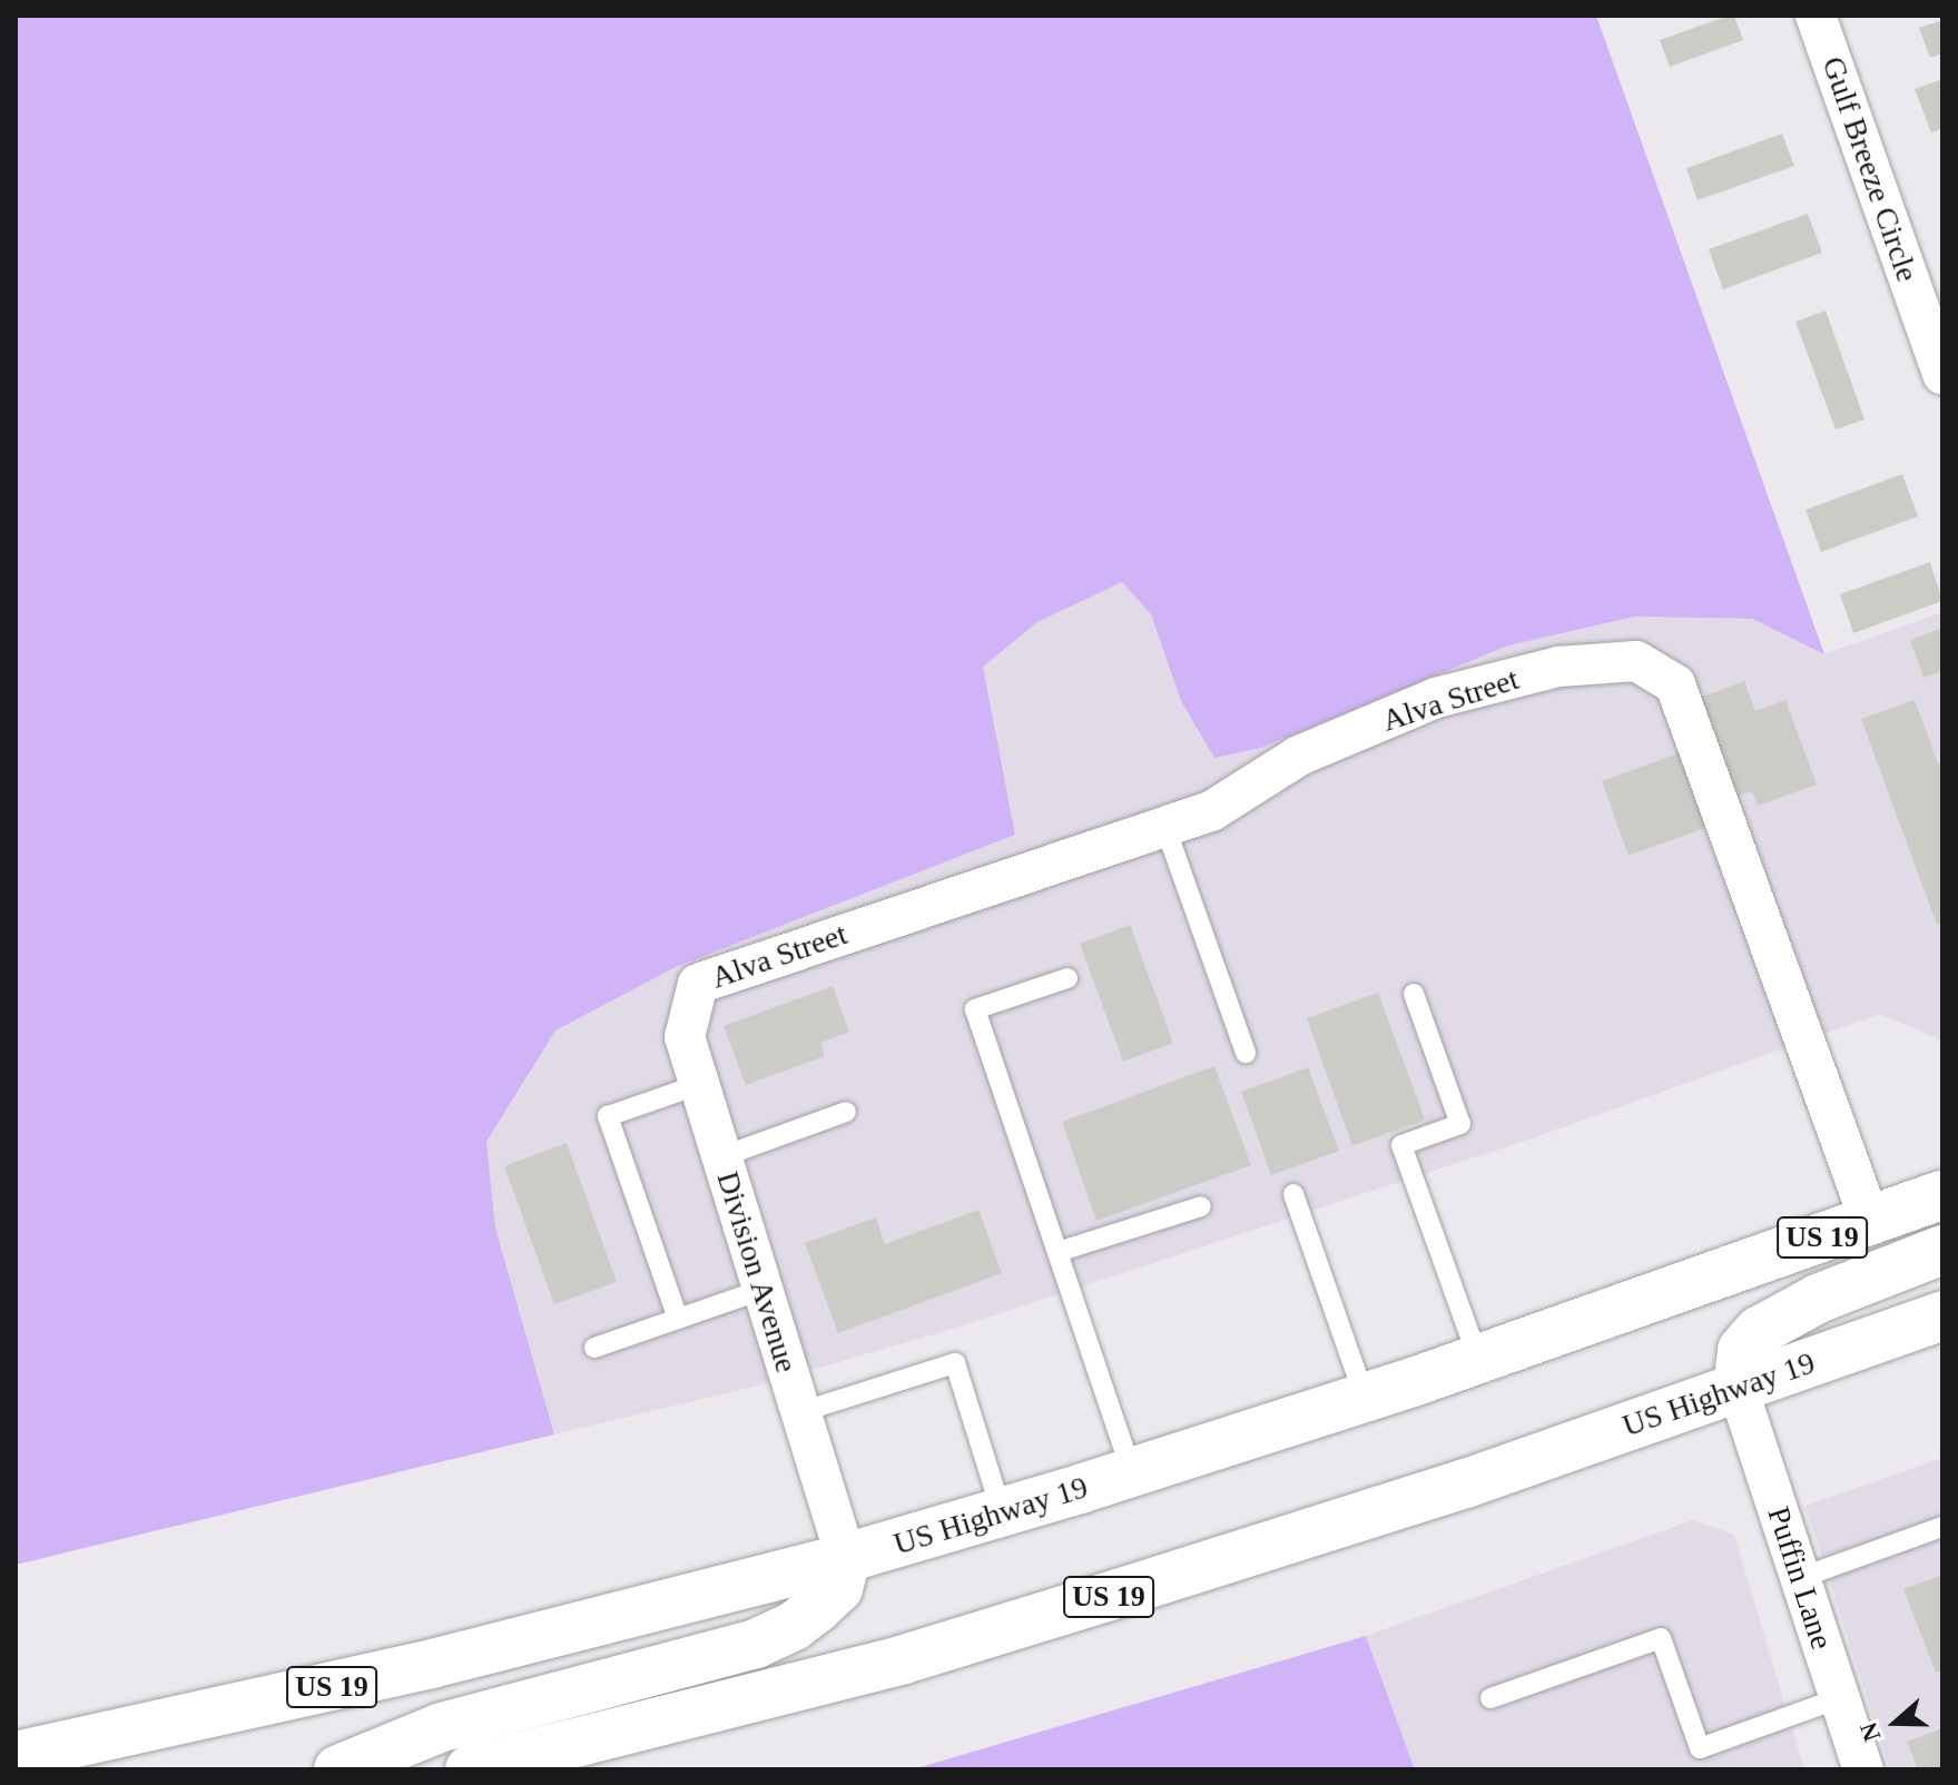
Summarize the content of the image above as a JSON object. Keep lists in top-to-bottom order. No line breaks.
{"streets":{"highway":["US 19","US Highway 19"],"street":["Gulf Breeze Circle","Alva Street","Division Avenue","Puffin Lane"]},"crossings":[["Alva Street","Division Avenue"],["Alva Street","US Highway 19"],["Division Avenue","US Highway 19"],["US Highway 19","Puffin Lane"]],"north":"left"}
